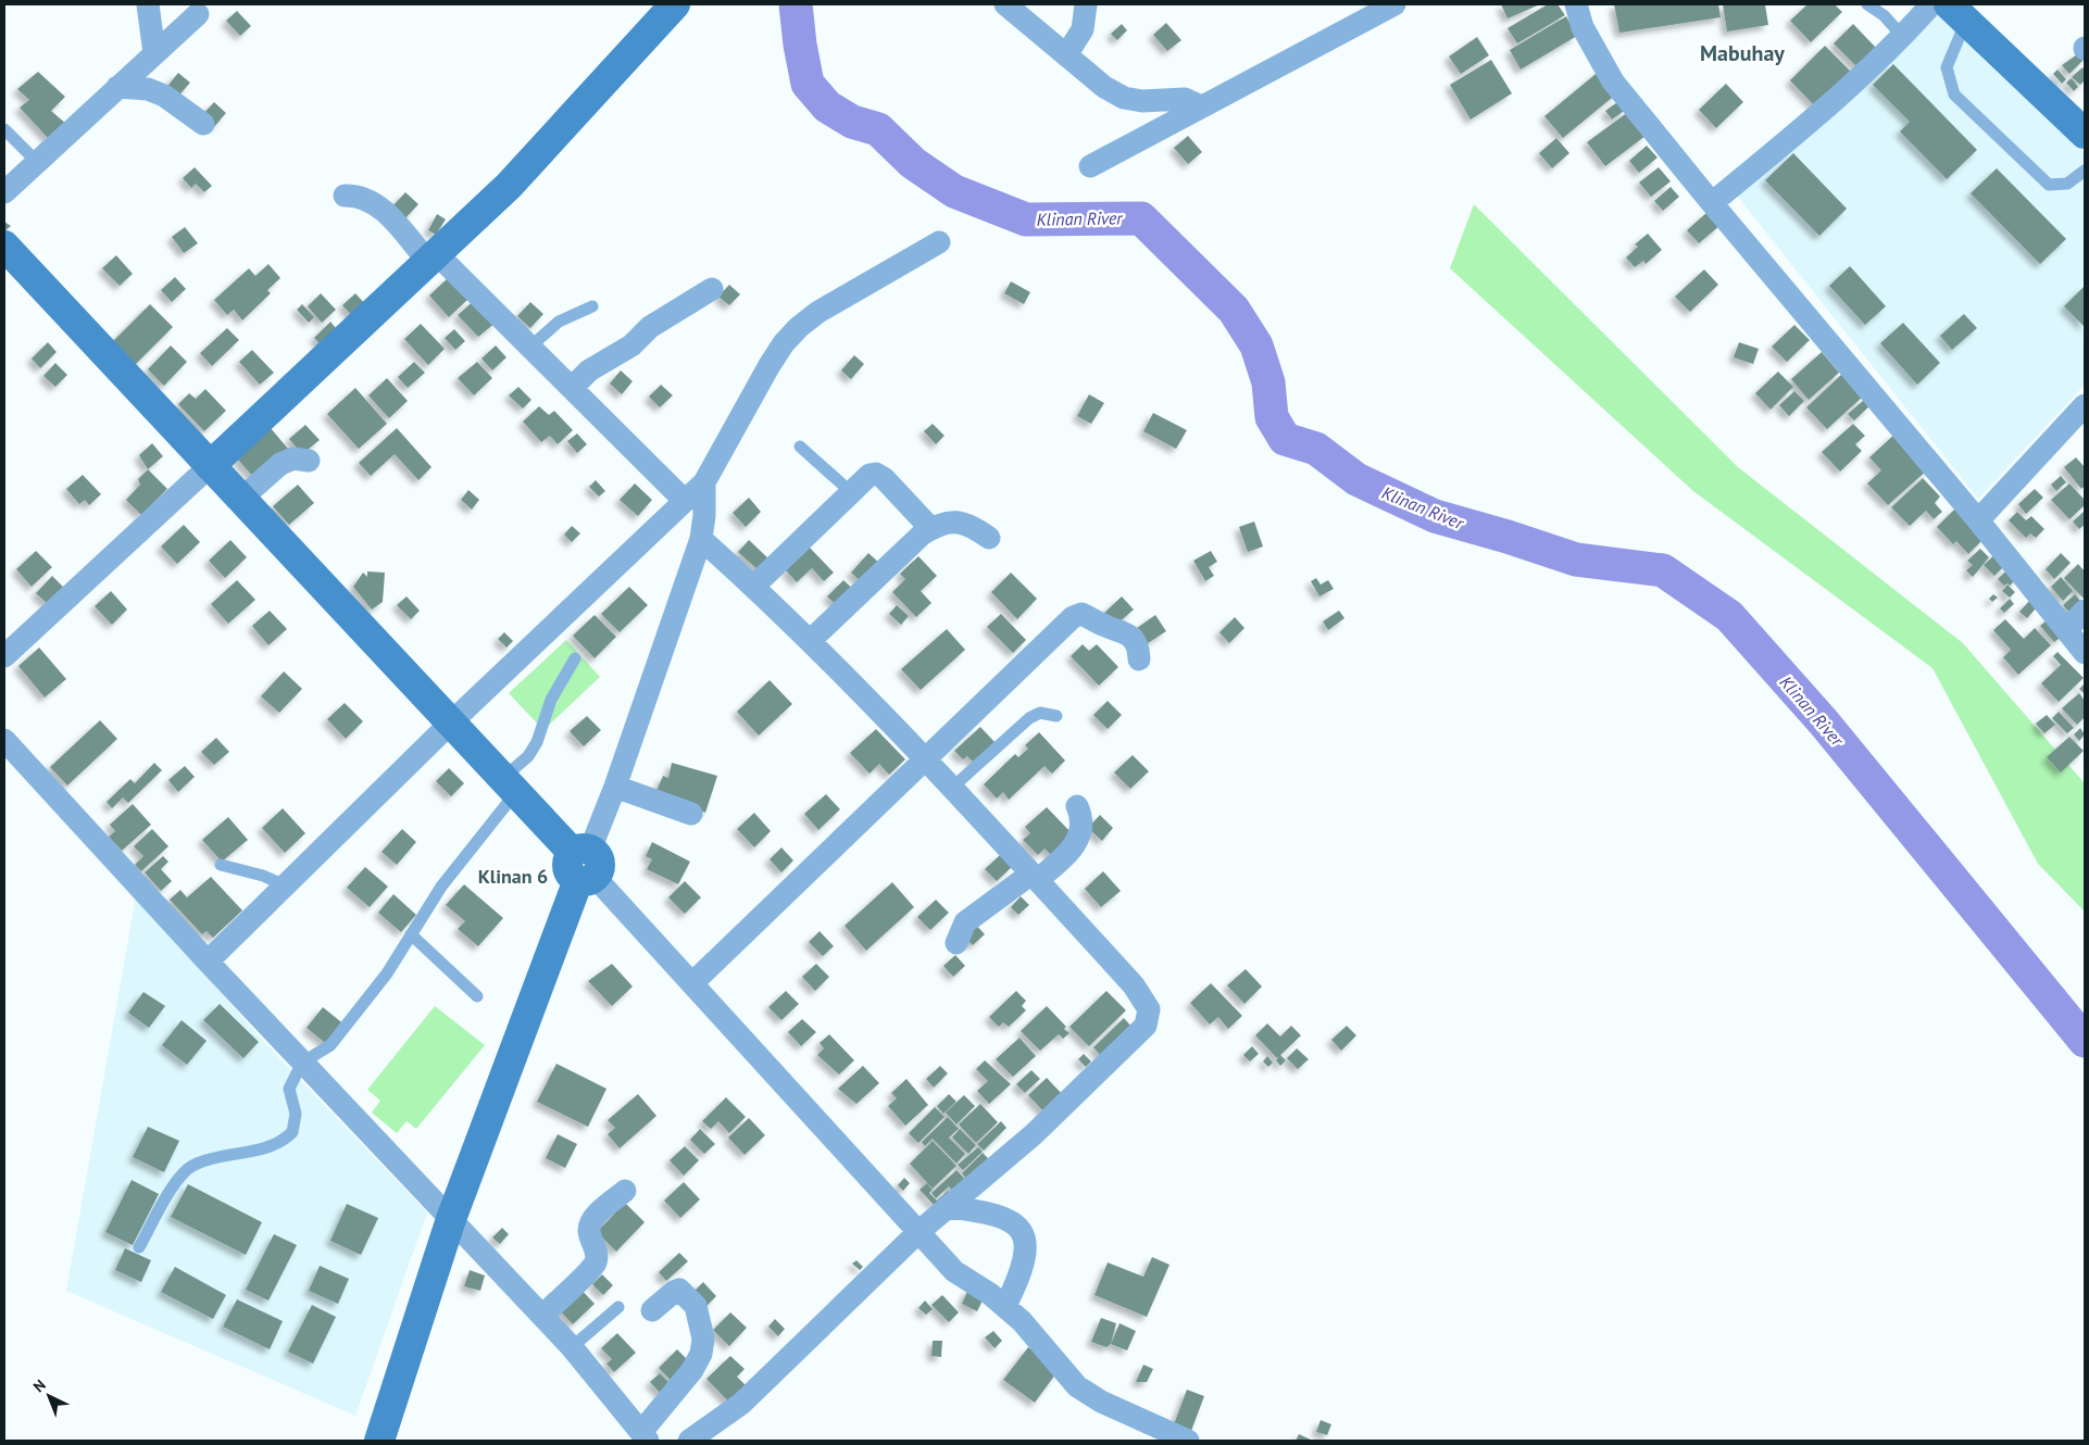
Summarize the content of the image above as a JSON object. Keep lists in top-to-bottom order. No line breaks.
{"districts":["Mabuhay","Klinan 6"],"water":["Klinan River"],"north":"top left"}
